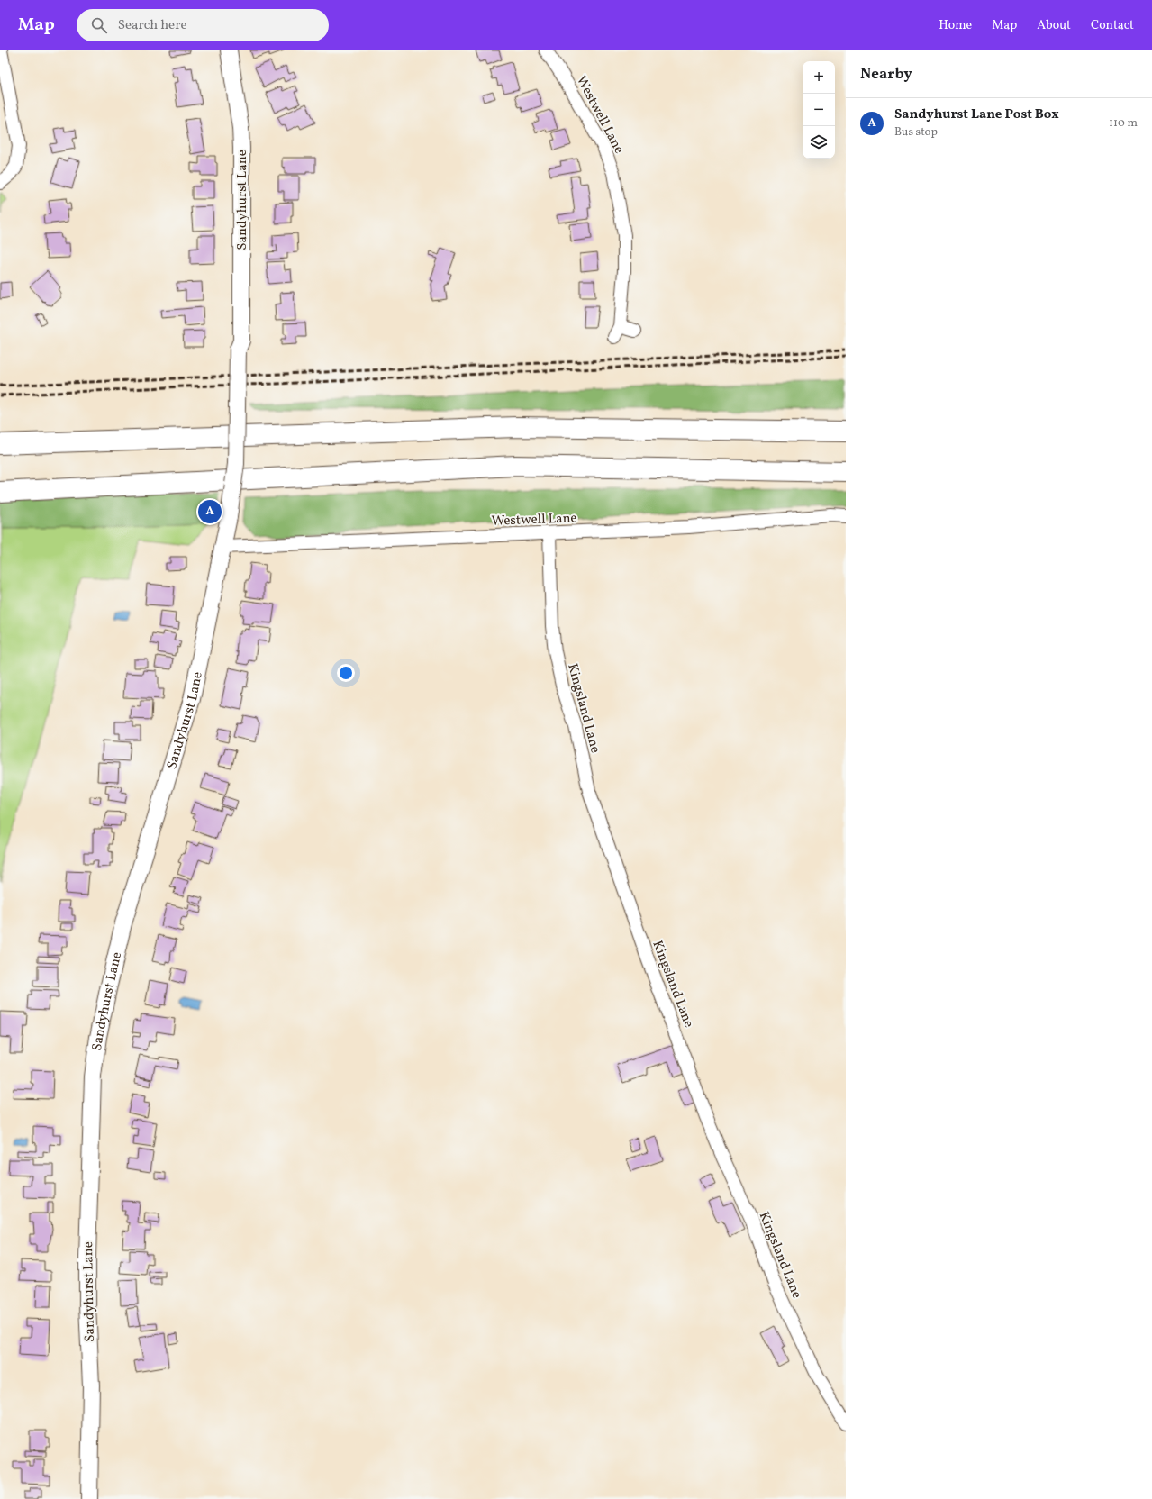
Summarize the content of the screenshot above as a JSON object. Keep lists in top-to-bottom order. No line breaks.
{"streets":{"street":["Westwell Lane","Sandyhurst Lane","Kingsland Lane"]},"crossings":[["Westwell Lane","Sandyhurst Lane"],["Westwell Lane","Kingsland Lane"]],"page":{"header":"Map","search":"Search here","nav":["Home","Map","About","Contact"],"heading":"Nearby","map_buttons":["+","−"],"list":[{"mark":"A","name":"Sandyhurst Lane Post Box","note":"Bus stop","value":"110 m"}],"pins":"A"}}
